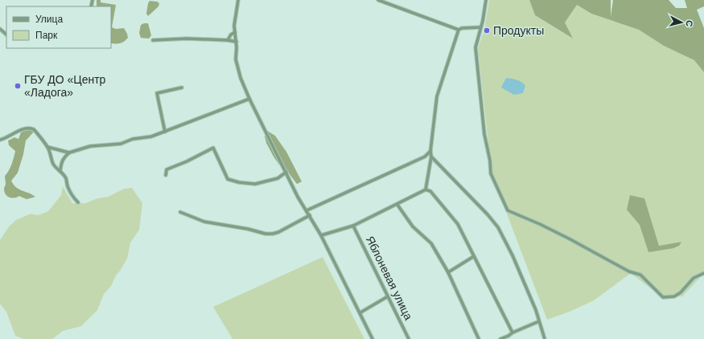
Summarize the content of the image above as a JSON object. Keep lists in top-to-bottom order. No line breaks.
{"streets":{"street":["Яблоневая улица"]},"places":["Продукты","ГБУ ДО «Центр «Ладога»"],"legend":["Улица","Парк"],"north":"right"}
